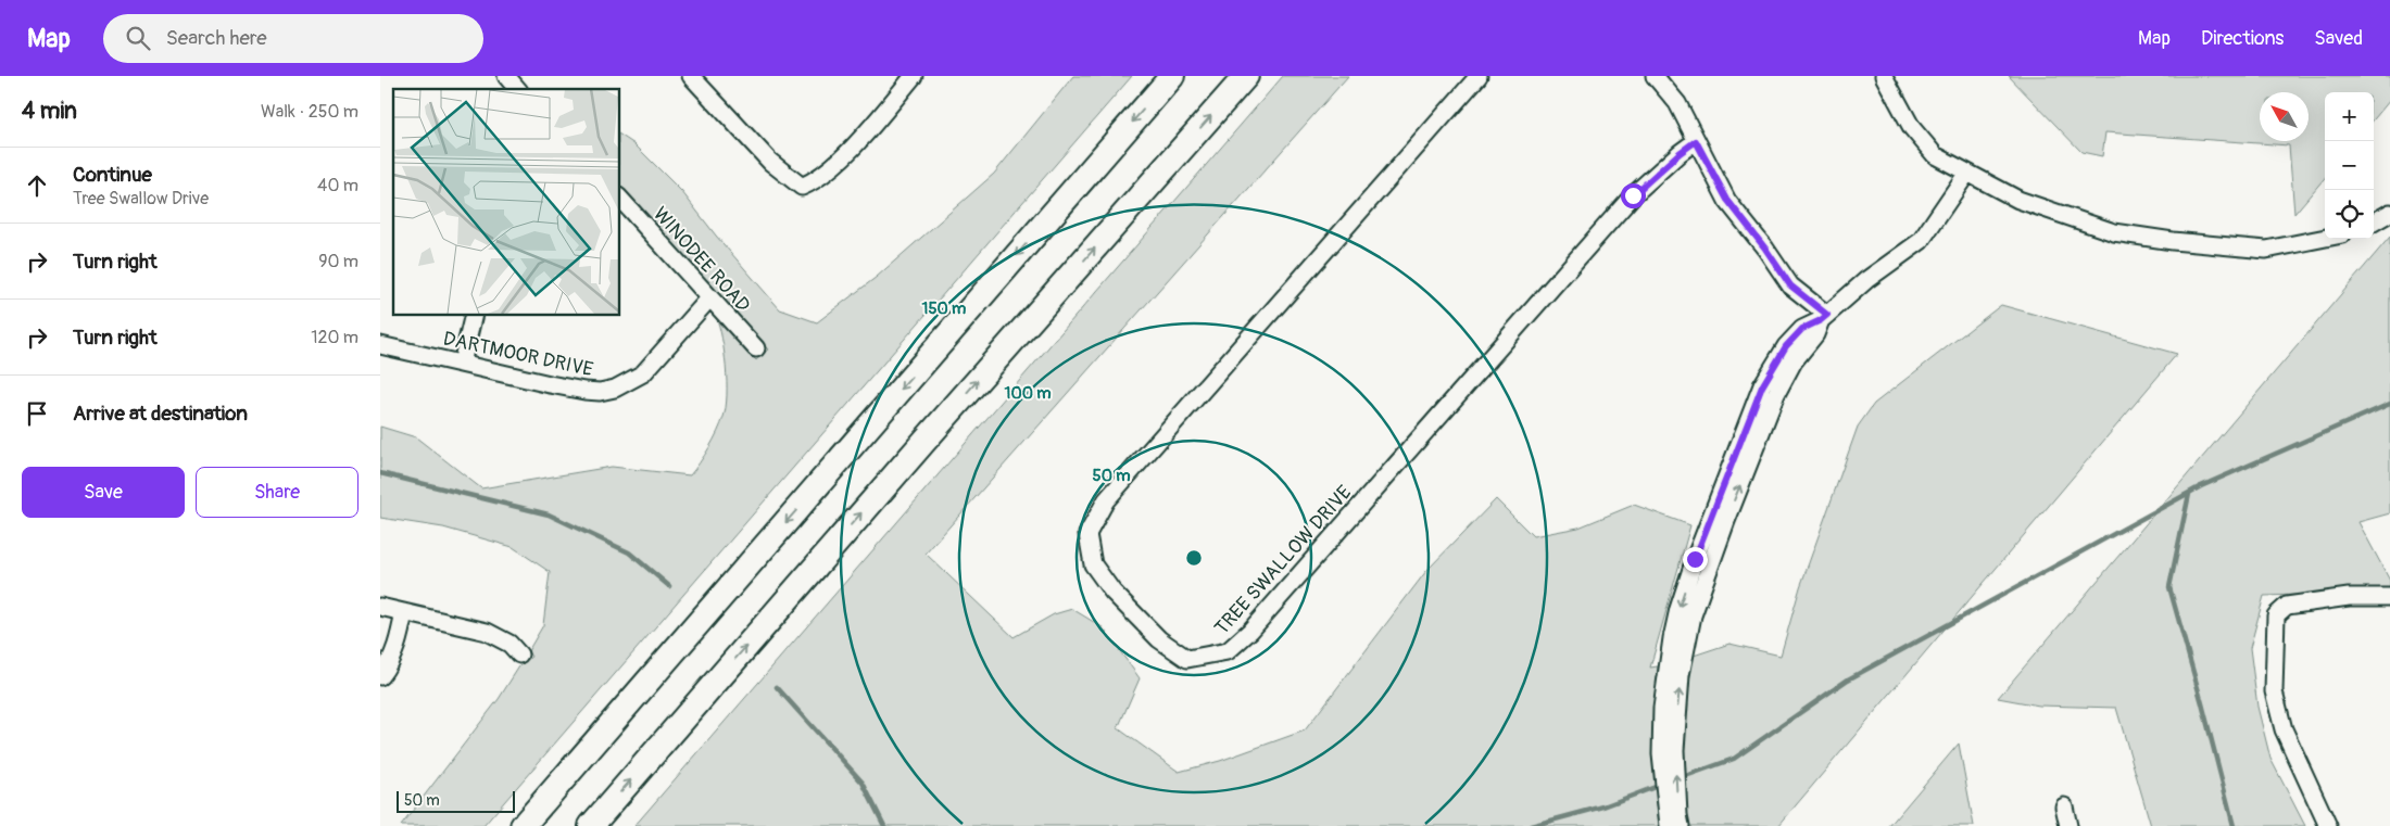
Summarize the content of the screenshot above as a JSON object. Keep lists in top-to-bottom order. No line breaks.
{"streets":{"street":["WINODEE ROAD","DARTMOOR DRIVE","TREE SWALLOW DRIVE"]},"crossings":[["WINODEE ROAD","DARTMOOR DRIVE"]],"scale_bar":"50 m","north":"top left","page":{"header":"Map","search":"Search here","nav":["Map","Directions","Saved"],"heading":["4 min","Walk · 250 m"],"map_buttons":["+","−"],"list":[["Continue","Tree Swallow Drive","40 m"],["Turn right","90 m"],["Turn right","120 m"],"Arrive at destination"],"buttons":["Save","Share"],"scale":"50 m"},"rings":["150 m","100 m","50 m"]}
